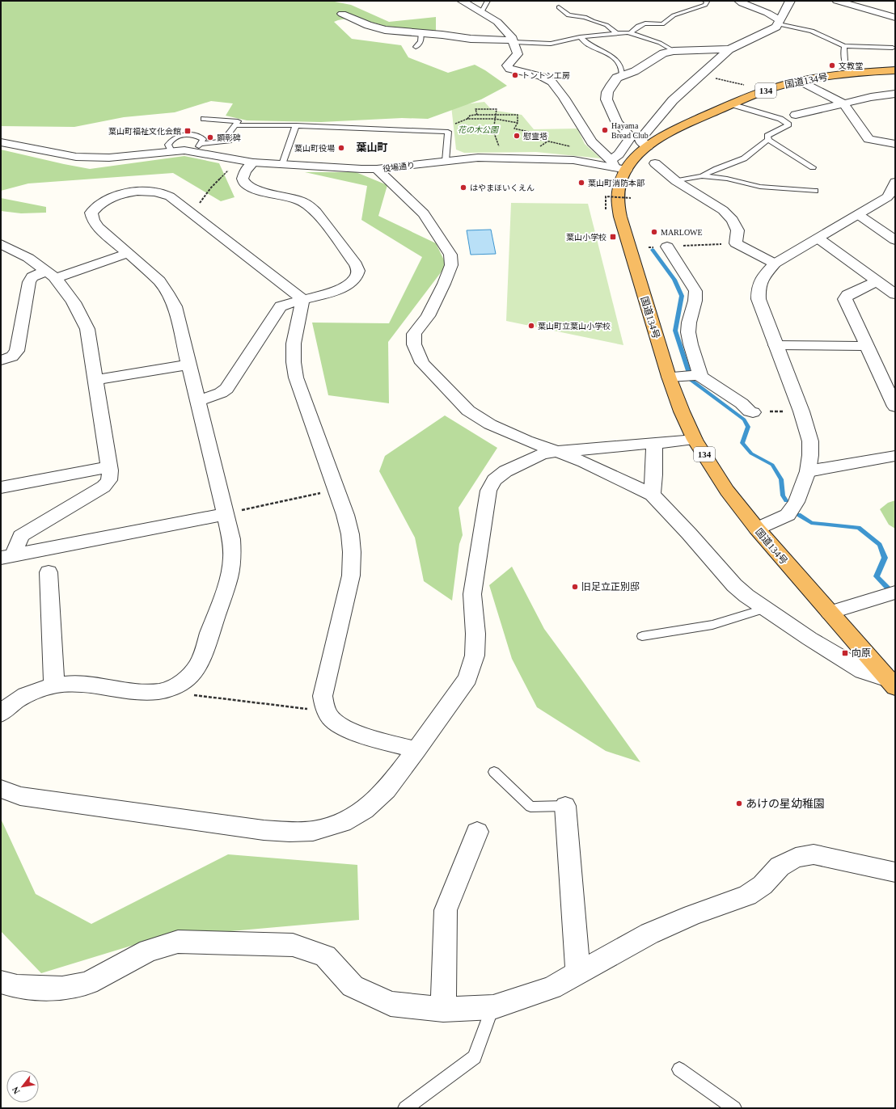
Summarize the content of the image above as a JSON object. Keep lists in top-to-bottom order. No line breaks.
{"streets":{"highway":["国道134号","134"],"street":["役場通り"]},"crossings":[["国道134号","役場通り"]],"districts":["葉山町"],"parks":["花の木公園"],"places":{"other":["文教堂","トントン工房","Hayama Bread Club","慰霊塔","顕彰碑","葉山町役場","葉山町消防本部","はやまほいくえん","MARLOWE","葉山町立葉山小学校","旧足立正別邸","あけの星幼稚園"],"transit":["葉山町福祉文化会館","葉山小学校","向原"]},"north":"bottom left"}
